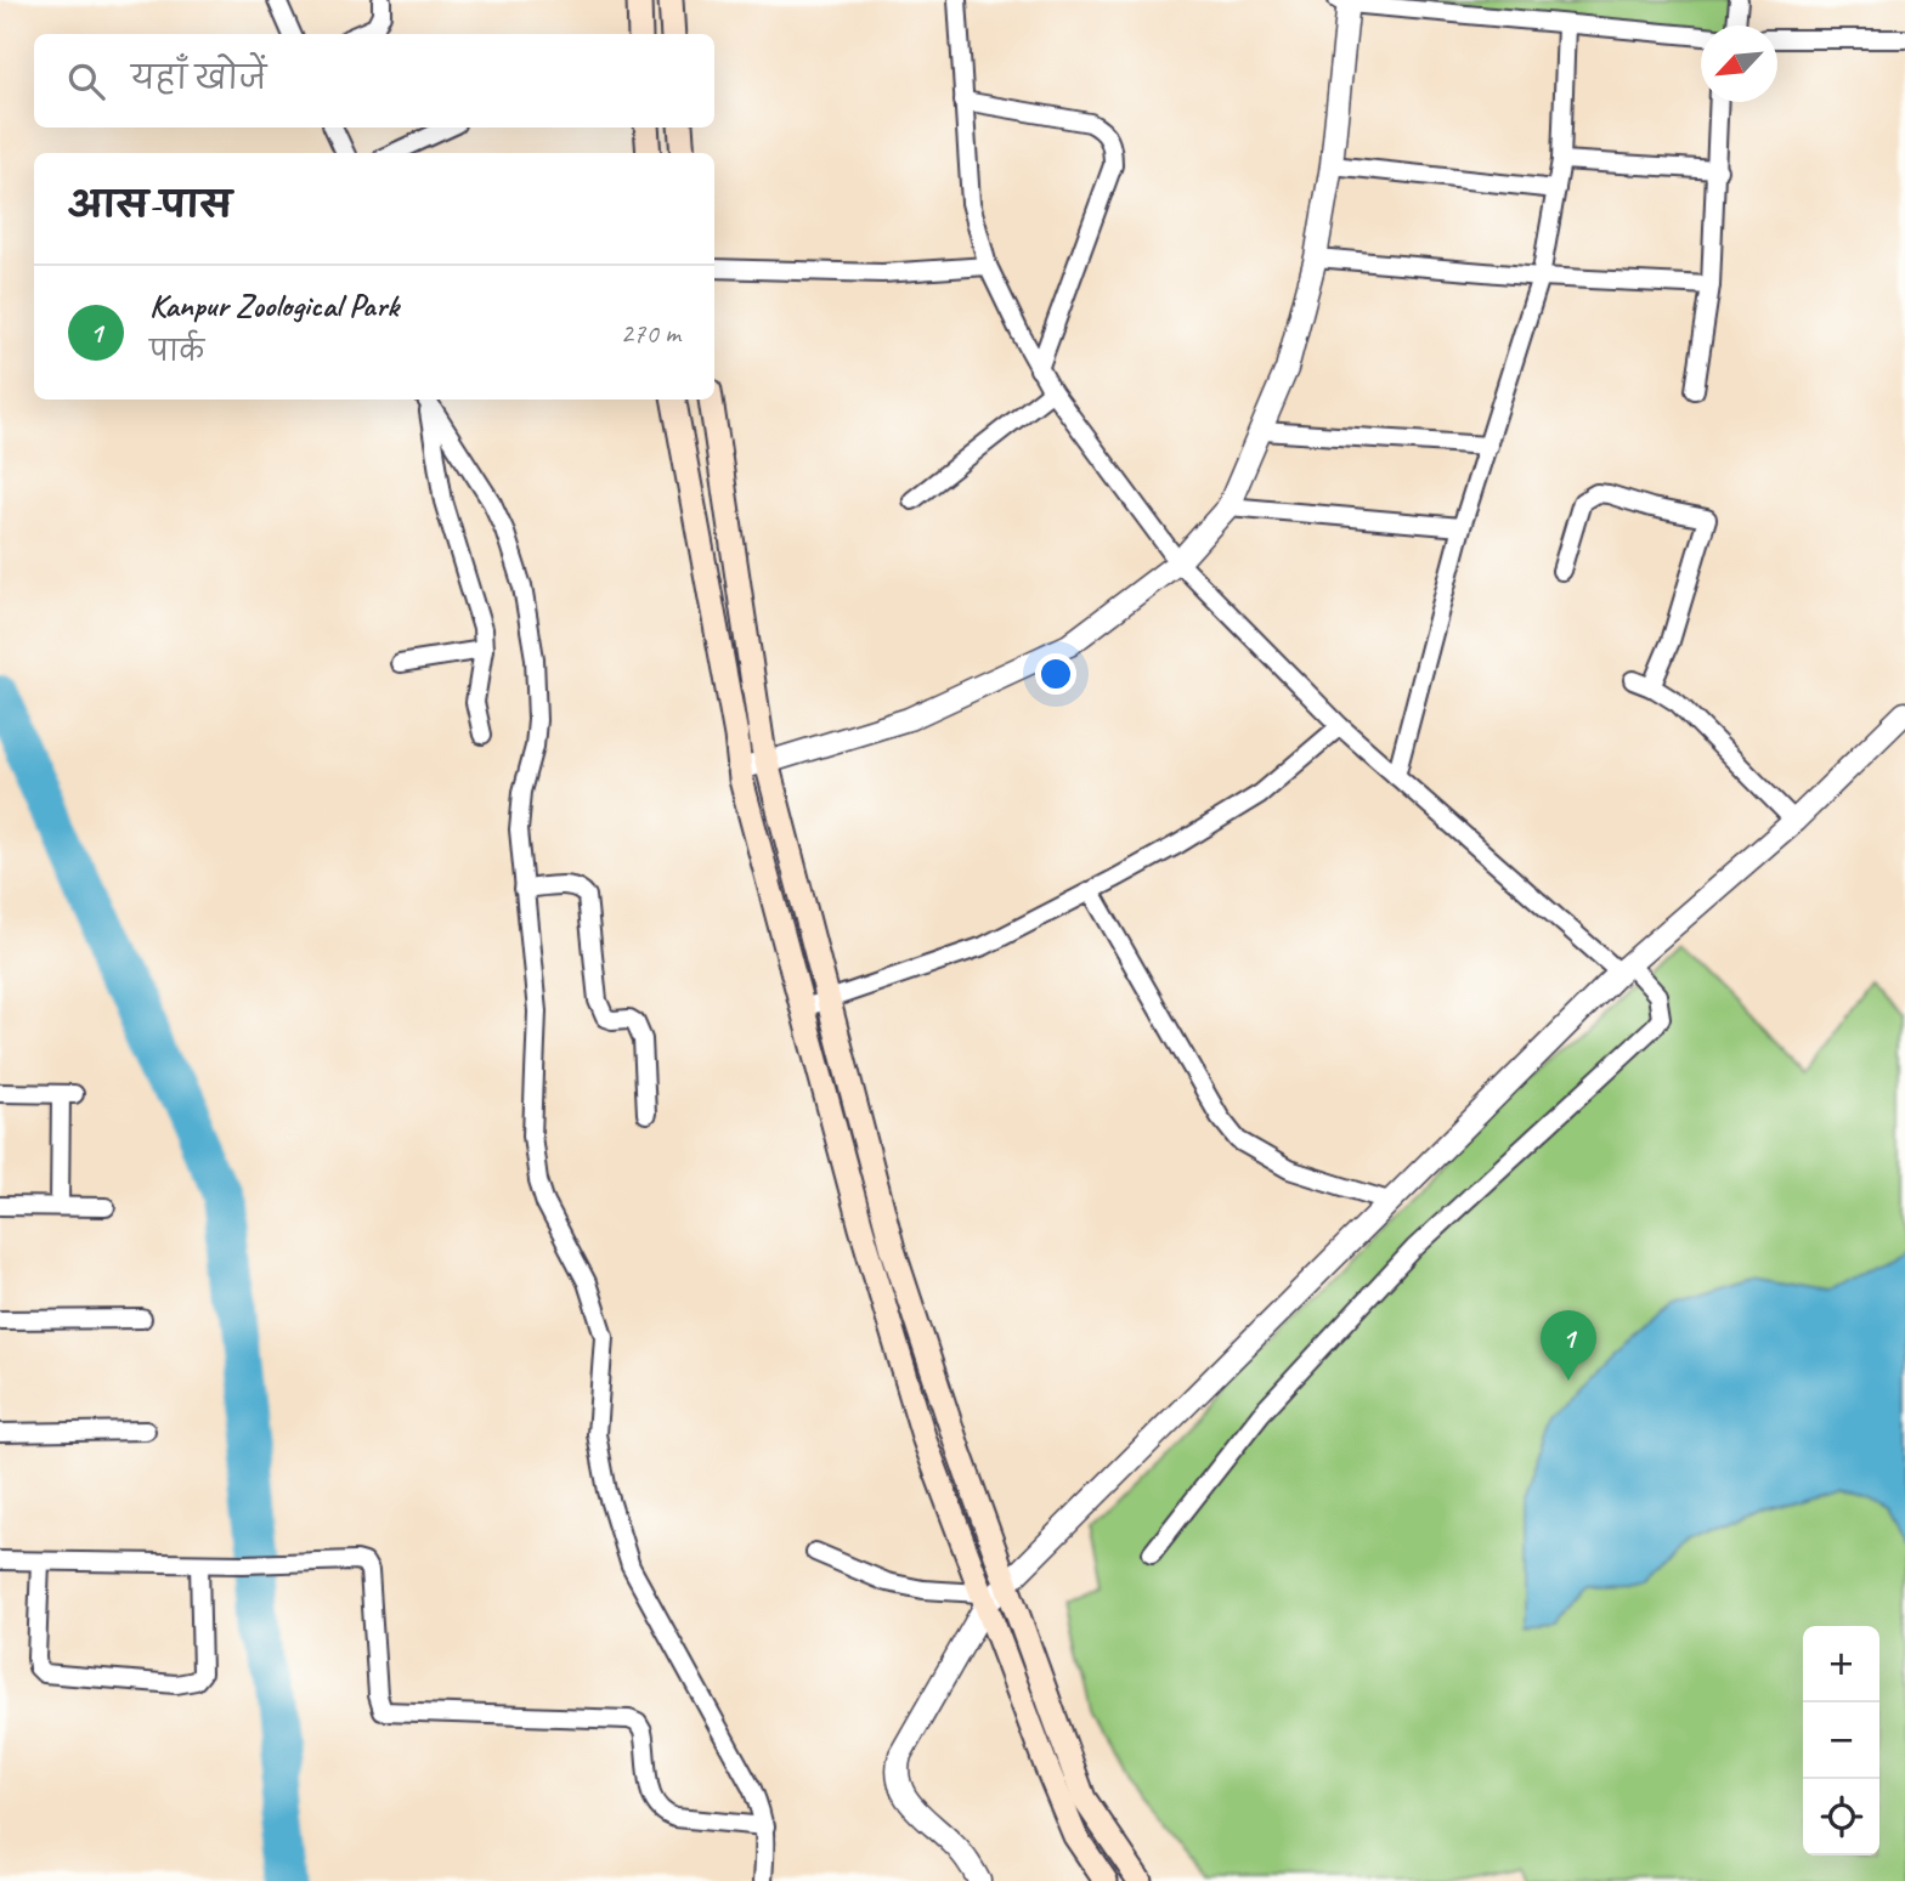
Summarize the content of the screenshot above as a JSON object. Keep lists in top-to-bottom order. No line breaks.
{"north":"bottom left","page":{"search":"यहाँ खोजें","heading":"आस-पास","list":[{"mark":"1","name":"Kanpur Zoological Park","note":"पार्क","value":"270 m"}],"pins":"1","map_buttons":["+","−"]}}
